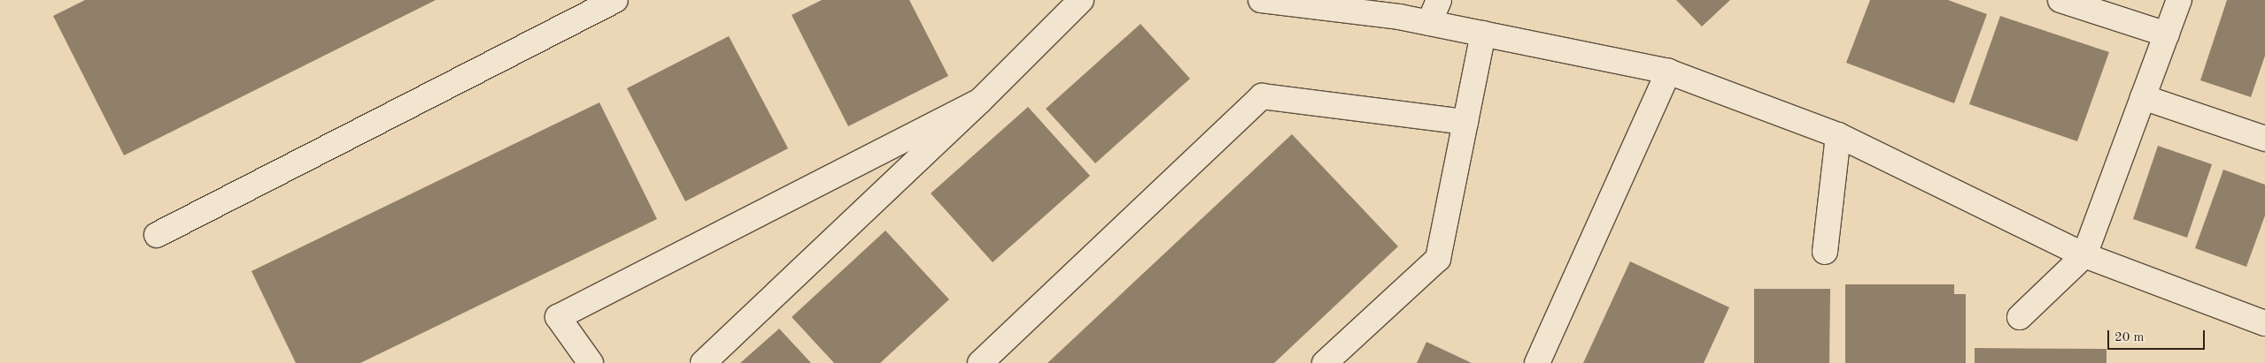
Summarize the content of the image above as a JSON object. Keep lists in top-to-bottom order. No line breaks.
{"scale_bar":"20 m"}
